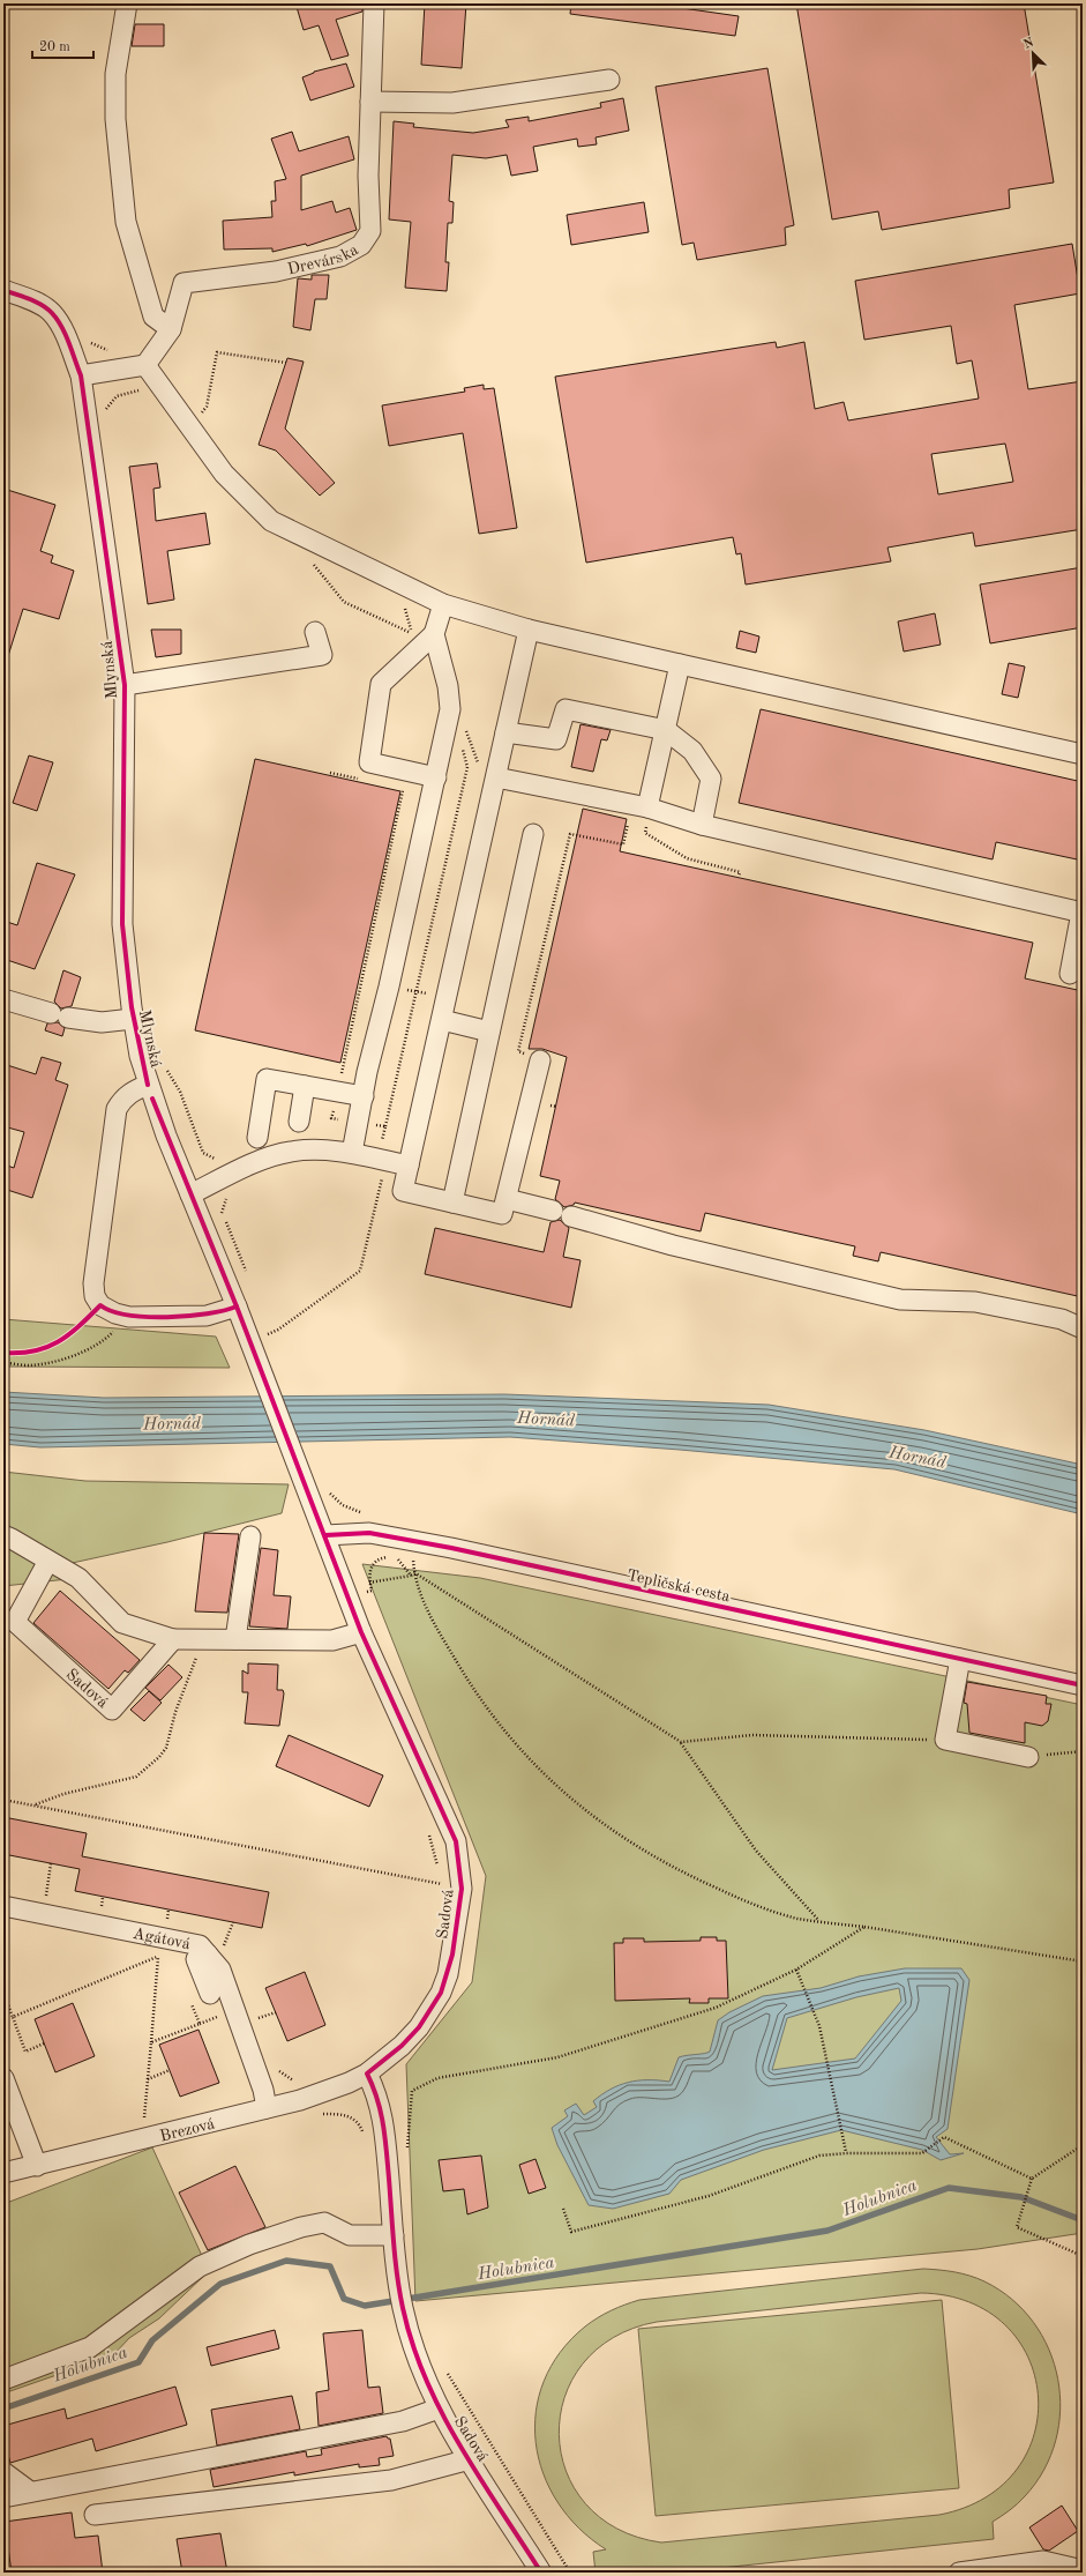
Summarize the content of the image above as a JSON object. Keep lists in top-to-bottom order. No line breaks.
{"streets":{"street":["Drevárska","Mlynská","Tepličská cesta","Sadová","Agátová","Brezová"]},"crossings":[["Mlynská","Tepličská cesta"],["Mlynská","Sadová"],["Tepličská cesta","Sadová"],["Sadová","Brezová"],["Agátová","Brezová"]],"water":["Hornád","Holubnica"],"scale_bar":"20 m","north":"top left"}
